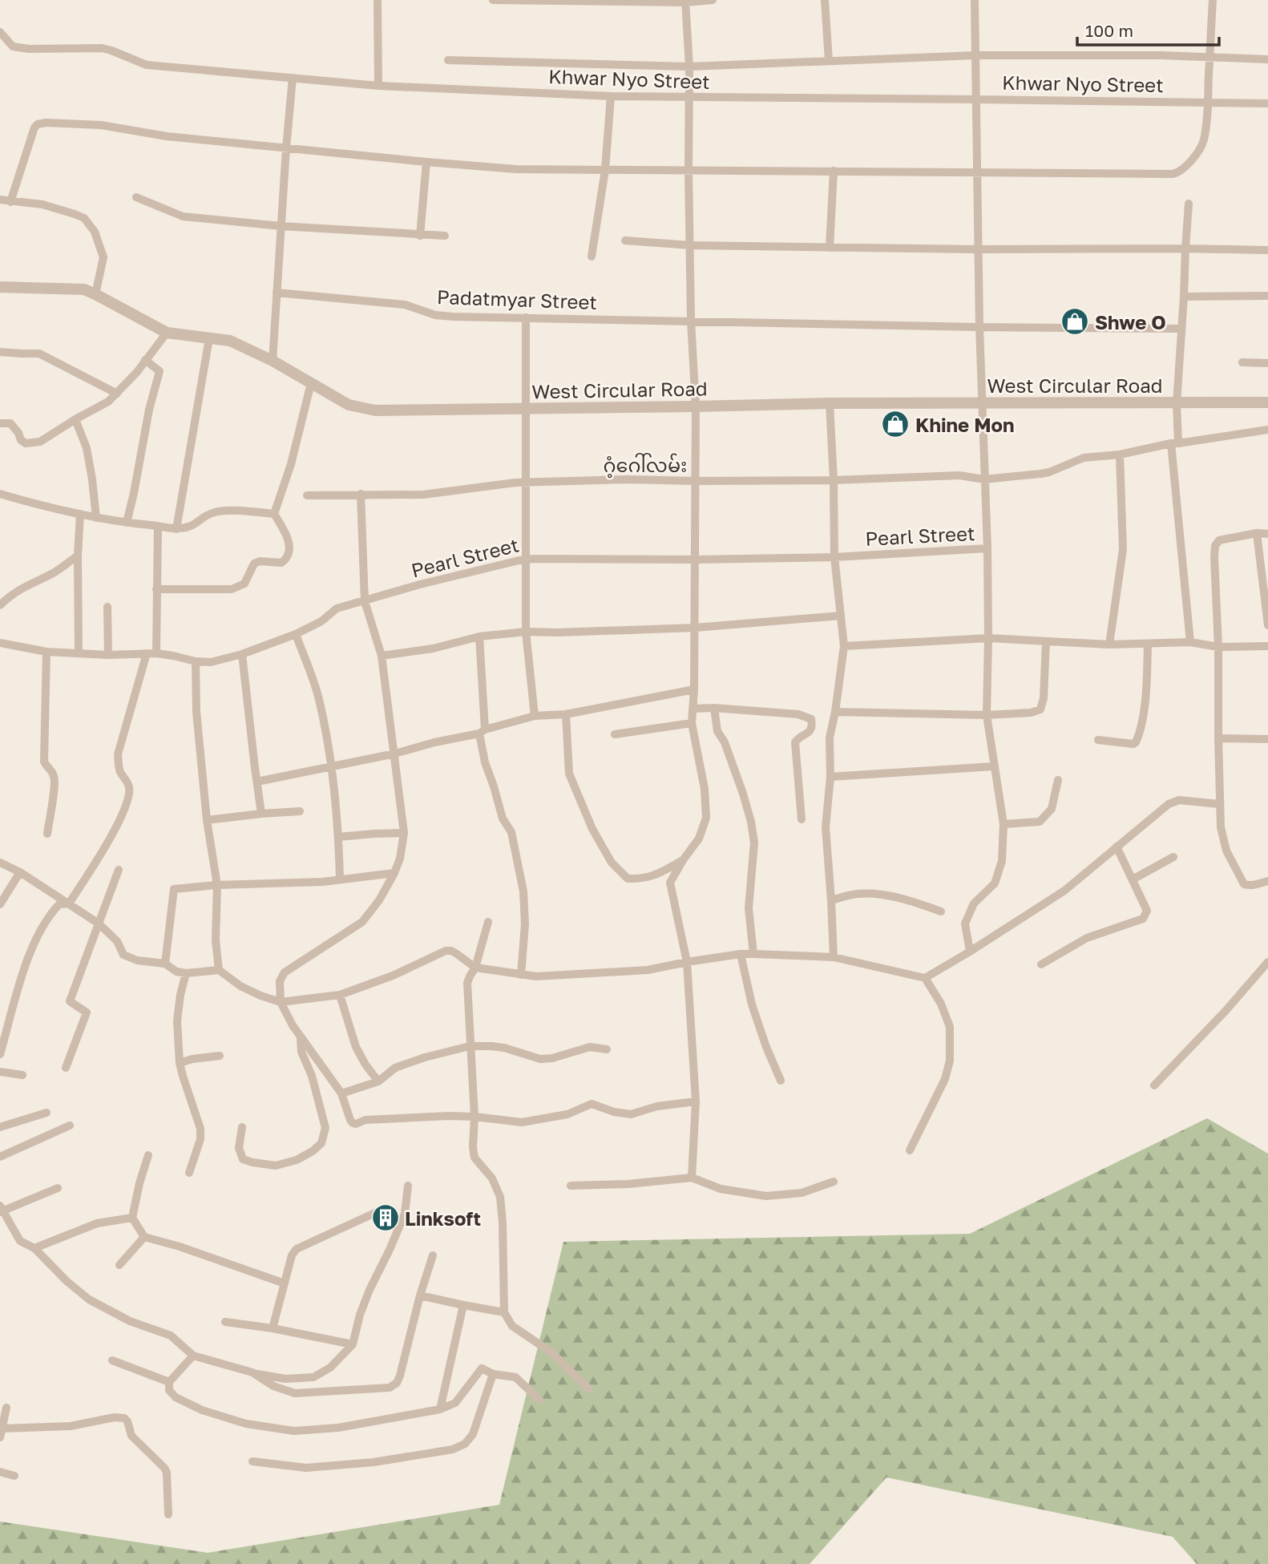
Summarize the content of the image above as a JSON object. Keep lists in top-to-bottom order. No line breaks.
{"streets":{"street":["Khwar Nyo Street","Padatmyar Street","West Circular Road","ဂံ့ဂေါ်လမ်း","Pearl Street"]},"places":{"shop":["Shwe O","Khine Mon"],"building":["Linksoft"]},"scale_bar":"100 m"}
